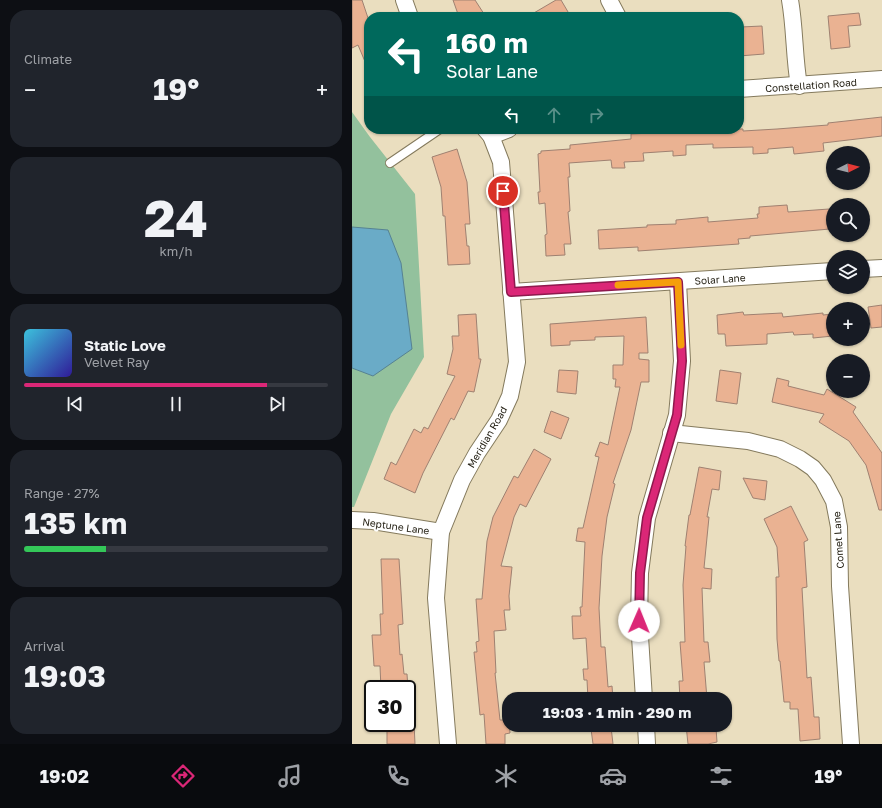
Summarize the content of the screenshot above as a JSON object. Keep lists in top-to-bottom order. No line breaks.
{"streets":{"street":["Constellation Road","Solar Lane","Meridian Road","Neptune Lane","Comet Lane"]},"crossings":[["Solar Lane","Meridian Road"],["Meridian Road","Neptune Lane"]],"north":"right","page":{"tile":["Climate",["24","km/h"],["Range · 27%","135 km"],["Arrival","19:03"]],"turn":["160 m","Solar Lane"],"heat":["−","19°","+"],"map_buttons":["+","−"],"song":["Static Love","Velvet Ray"],"limit":"30","trip":"19:03 · 1 min · 290 m","tabs":["19:02","19°"]}}
